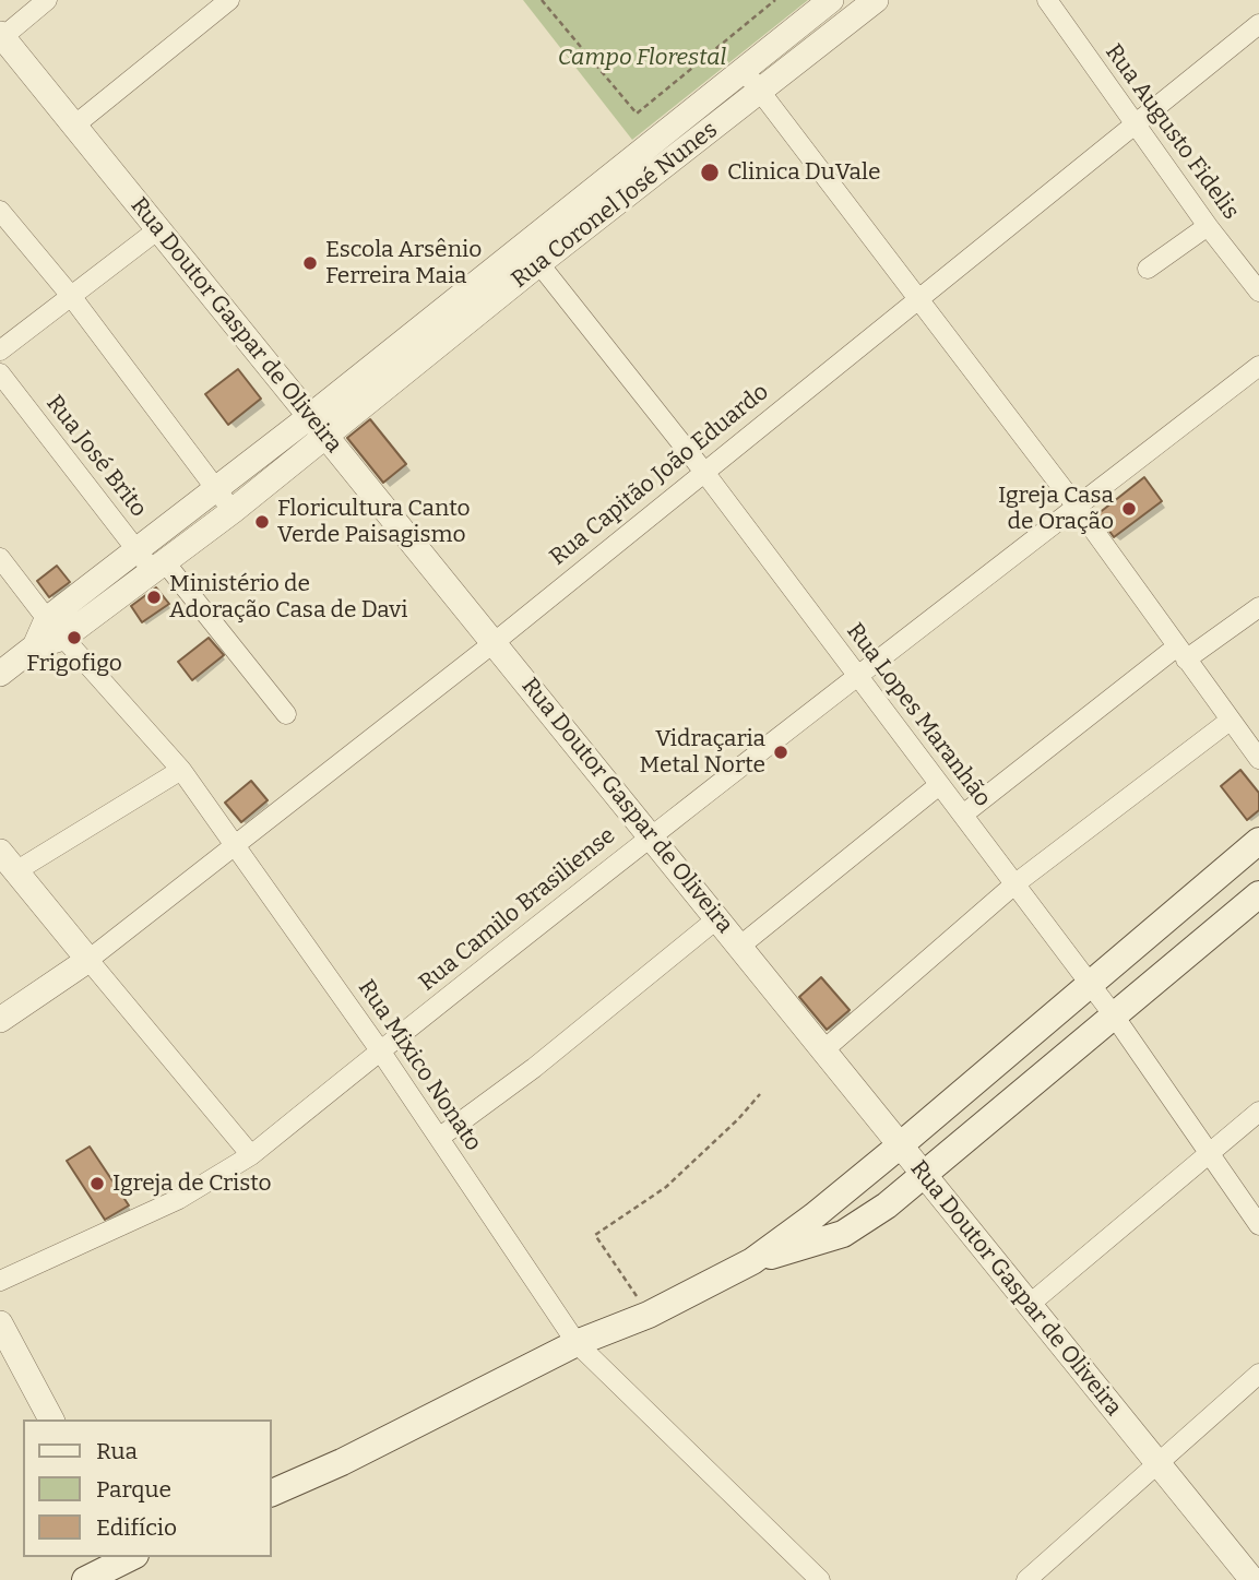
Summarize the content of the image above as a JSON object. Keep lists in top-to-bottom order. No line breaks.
{"streets":{"street":["Rua Augusto Fidelis","Rua Coronel José Nunes","Rua Doutor Gaspar de Oliveira","Rua José Brito","Rua Capitão João Eduardo","Rua Lopes Maranhão","Rua Camilo Brasiliense","Rua Mixico Nonato"]},"crossings":[["Rua Augusto Fidelis","Rua Capitão João Eduardo"],["Rua Coronel José Nunes","Rua Doutor Gaspar de Oliveira"],["Rua Coronel José Nunes","Rua José Brito"],["Rua Coronel José Nunes","Rua Lopes Maranhão"],["Rua Coronel José Nunes","Rua Mixico Nonato"],["Rua Doutor Gaspar de Oliveira","Rua Capitão João Eduardo"],["Rua Doutor Gaspar de Oliveira","Rua Camilo Brasiliense"],["Rua Capitão João Eduardo","Rua Lopes Maranhão"],["Rua Capitão João Eduardo","Rua Mixico Nonato"],["Rua Lopes Maranhão","Rua Camilo Brasiliense"],["Rua Camilo Brasiliense","Rua Mixico Nonato"]],"parks":["Campo Florestal"],"places":["Clinica DuVale","Escola Arsênio Ferreira Maia","Igreja Casa de Oração","Floricultura Canto Verde Paisagismo","Ministério de Adoração Casa de Davi","Frigofigo","Vidraçaria Metal Norte","Igreja de Cristo"],"legend":["Rua","Parque","Edifício"]}
